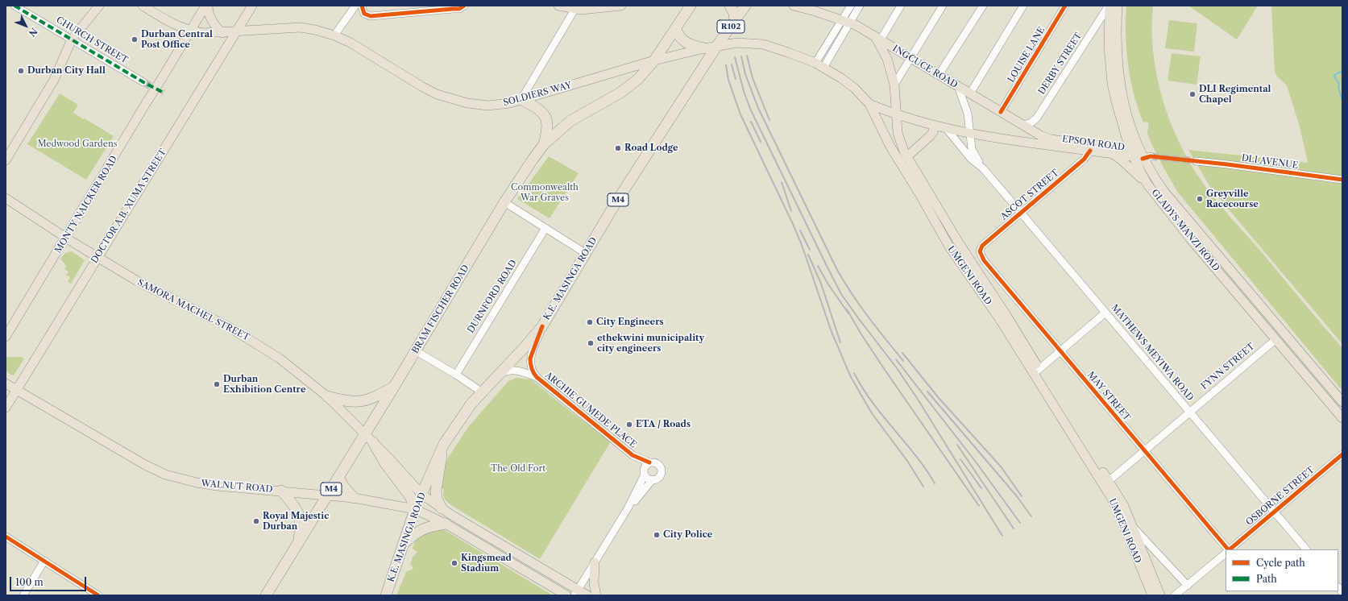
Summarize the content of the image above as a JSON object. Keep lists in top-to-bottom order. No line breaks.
{"streets":{"highway":["R102","M4","K.E. MASINGA ROAD","BRAM FISCHER ROAD"],"main road":["INGCUCE ROAD","SOLDIERS WAY","EPSOM ROAD","MONTY NAICKER ROAD","DOCTOR A.B. XUMA STREET","GLADYS MANZI ROAD","UMGENI ROAD","SAMORA MACHEL STREET","WALNUT ROAD"],"street":["CHURCH STREET","LOUISE LANE","DERBY STREET","DLI AVENUE","ASCOT STREET","DURNFORD ROAD","MATHEWS MEYIWA ROAD","FYNN STREET","MAY STREET","ARCHIE GUMEDE PLACE","OSBORNE STREET"]},"crossings":[["R102","SOLDIERS WAY"],["R102","UMGENI ROAD"],["R102","K.E. MASINGA ROAD"],["LOUISE LANE","INGCUCE ROAD"],["DERBY STREET","INGCUCE ROAD"],["DERBY STREET","GLADYS MANZI ROAD"],["INGCUCE ROAD","EPSOM ROAD"],["INGCUCE ROAD","UMGENI ROAD"],["INGCUCE ROAD","MATHEWS MEYIWA ROAD"],["SOLDIERS WAY","MONTY NAICKER ROAD"],["SOLDIERS WAY","DOCTOR A.B. XUMA STREET"],["SOLDIERS WAY","UMGENI ROAD"],["SOLDIERS WAY","K.E. MASINGA ROAD"],["SOLDIERS WAY","BRAM FISCHER ROAD"],["EPSOM ROAD","ASCOT STREET"],["EPSOM ROAD","GLADYS MANZI ROAD"],["EPSOM ROAD","UMGENI ROAD"],["EPSOM ROAD","MATHEWS MEYIWA ROAD"],["ASCOT STREET","MATHEWS MEYIWA ROAD"],["ASCOT STREET","MAY STREET"],["MONTY NAICKER ROAD","SAMORA MACHEL STREET"],["DOCTOR A.B. XUMA STREET","SAMORA MACHEL STREET"],["DOCTOR A.B. XUMA STREET","WALNUT ROAD"],["GLADYS MANZI ROAD","FYNN STREET"],["UMGENI ROAD","K.E. MASINGA ROAD"],["UMGENI ROAD","FYNN STREET"],["K.E. MASINGA ROAD","SAMORA MACHEL STREET"],["K.E. MASINGA ROAD","ARCHIE GUMEDE PLACE"],["K.E. MASINGA ROAD","WALNUT ROAD"],["BRAM FISCHER ROAD","SAMORA MACHEL STREET"],["BRAM FISCHER ROAD","WALNUT ROAD"],["MATHEWS MEYIWA ROAD","FYNN STREET"],["MATHEWS MEYIWA ROAD","OSBORNE STREET"],["FYNN STREET","MAY STREET"]],"parks":["Medwood Gardens","Commonwealth War Graves","The Old Fort"],"places":["Durban Central Post Office","Durban City Hall","DLI Regimental Chapel","Road Lodge","Greyville Racecourse","City Engineers","ethekwini municipality city engineers","Durban Exhibition Centre","ETA / Roads","Royal Majestic Durban","City Police","Kingsmead Stadium"],"legend":["Cycle path","Path"],"scale_bar":"100 m","north":"bottom right"}
